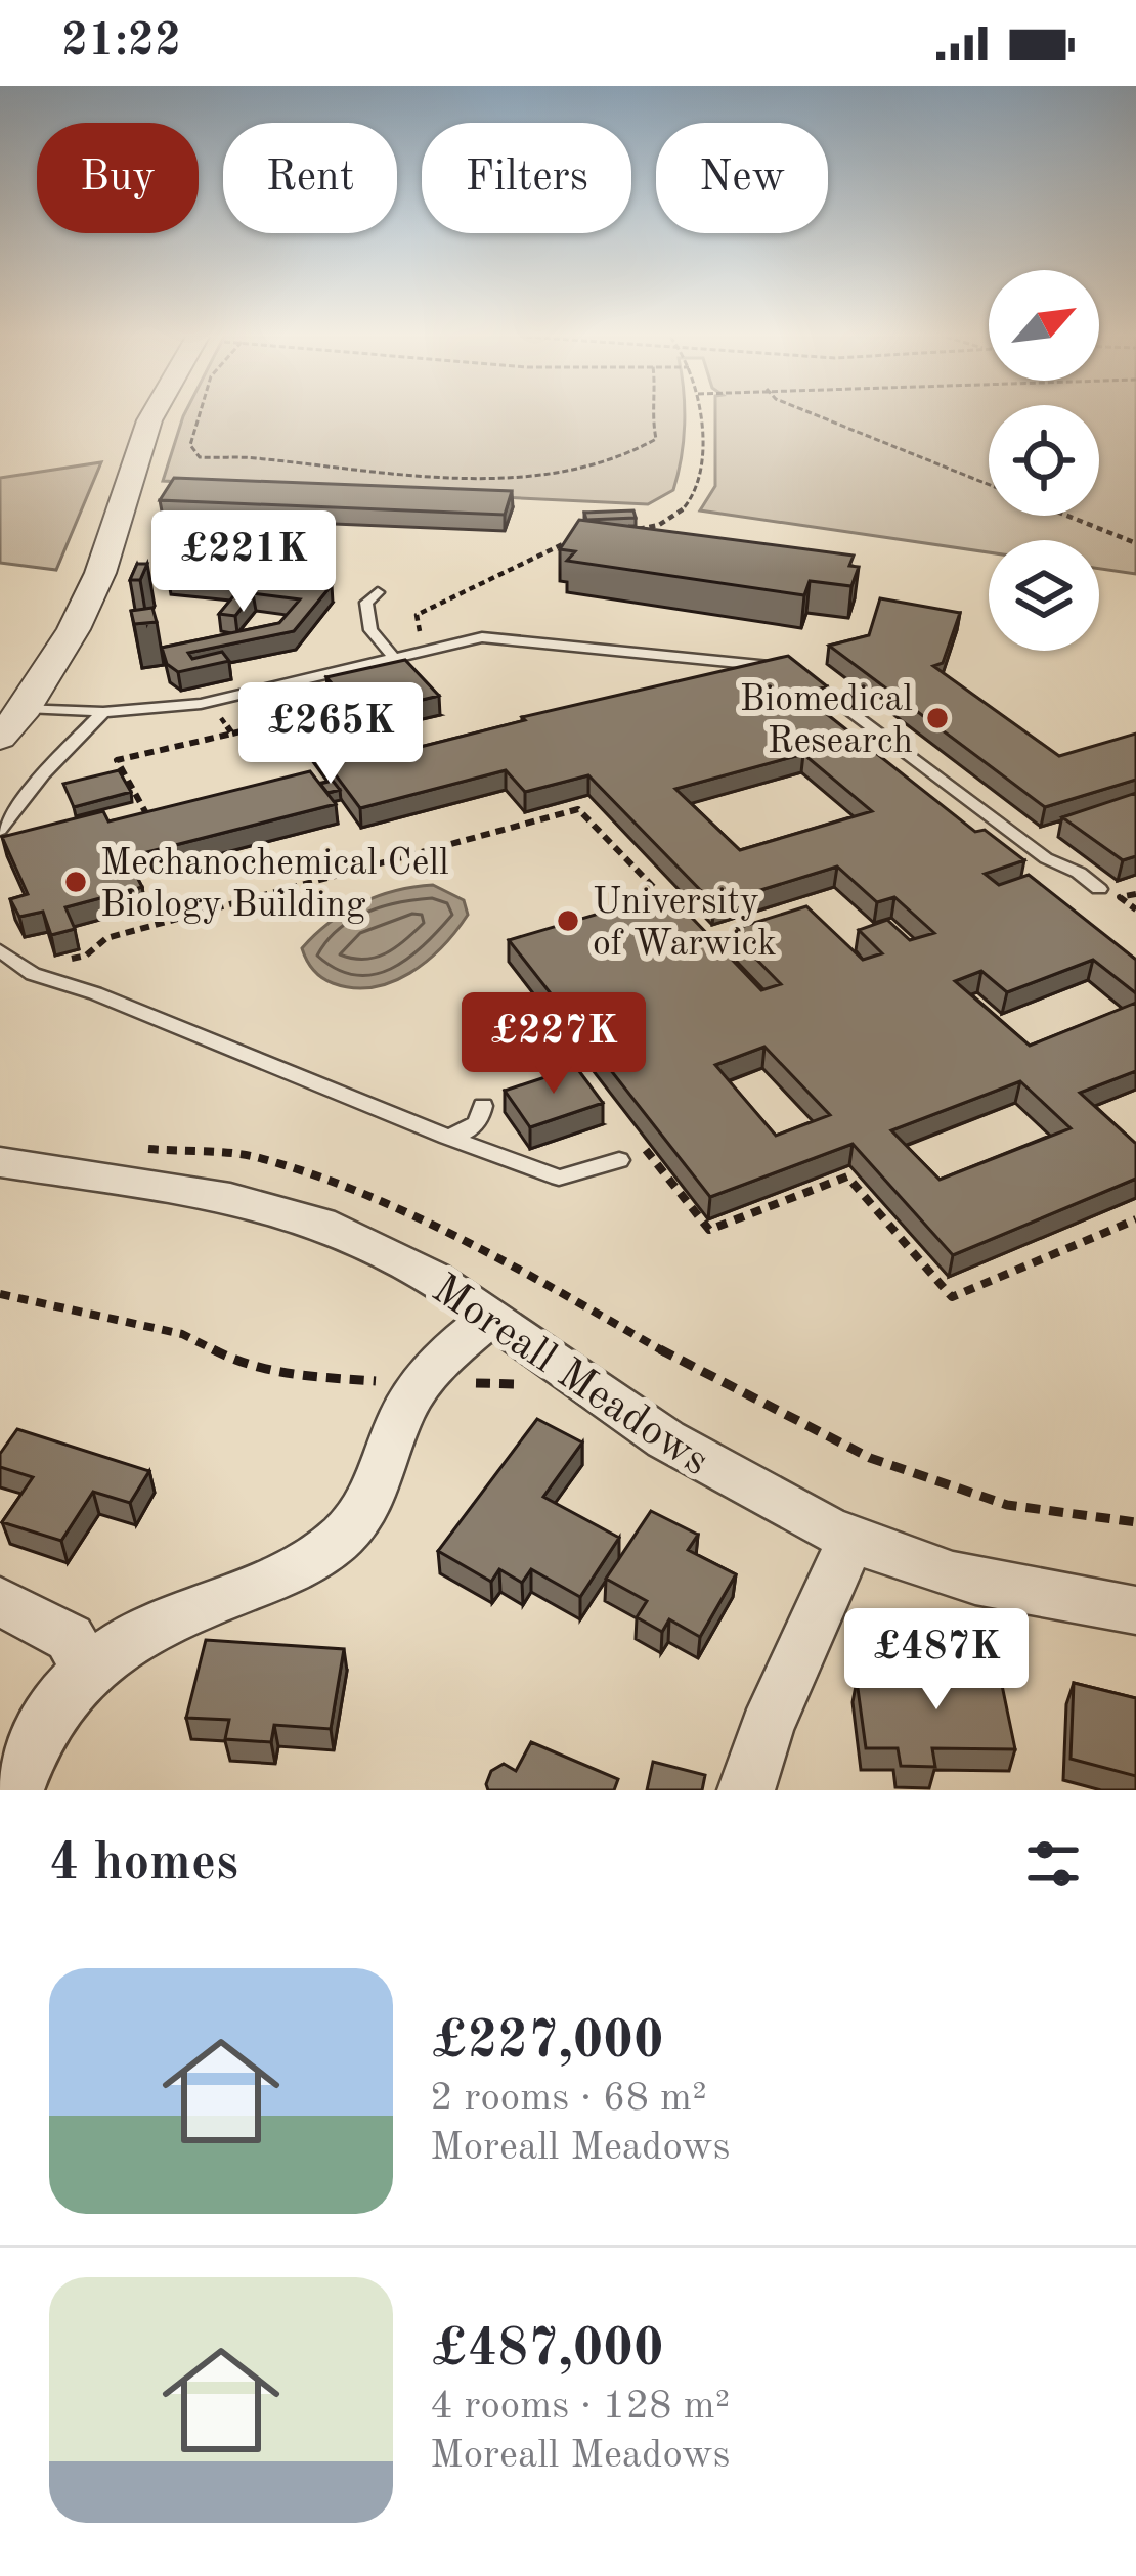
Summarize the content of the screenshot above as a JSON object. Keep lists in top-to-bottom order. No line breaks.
{"streets":{"street":["Moreall Meadows"]},"places":["Biomedical Research","Mechanochemical Cell Biology Building","University of Warwick"],"north":"top right","page":{"status":"21:22","chip":["Buy","Rent","Filters","New"],"price":["£221K","£265K","£227K","£487K"],"heading":"4 homes","list":[{"name":"£227,000","note":"2 rooms · 68 m² · Moreall Meadows"},{"name":"£487,000","note":"4 rooms · 128 m² · Moreall Meadows"}]}}
